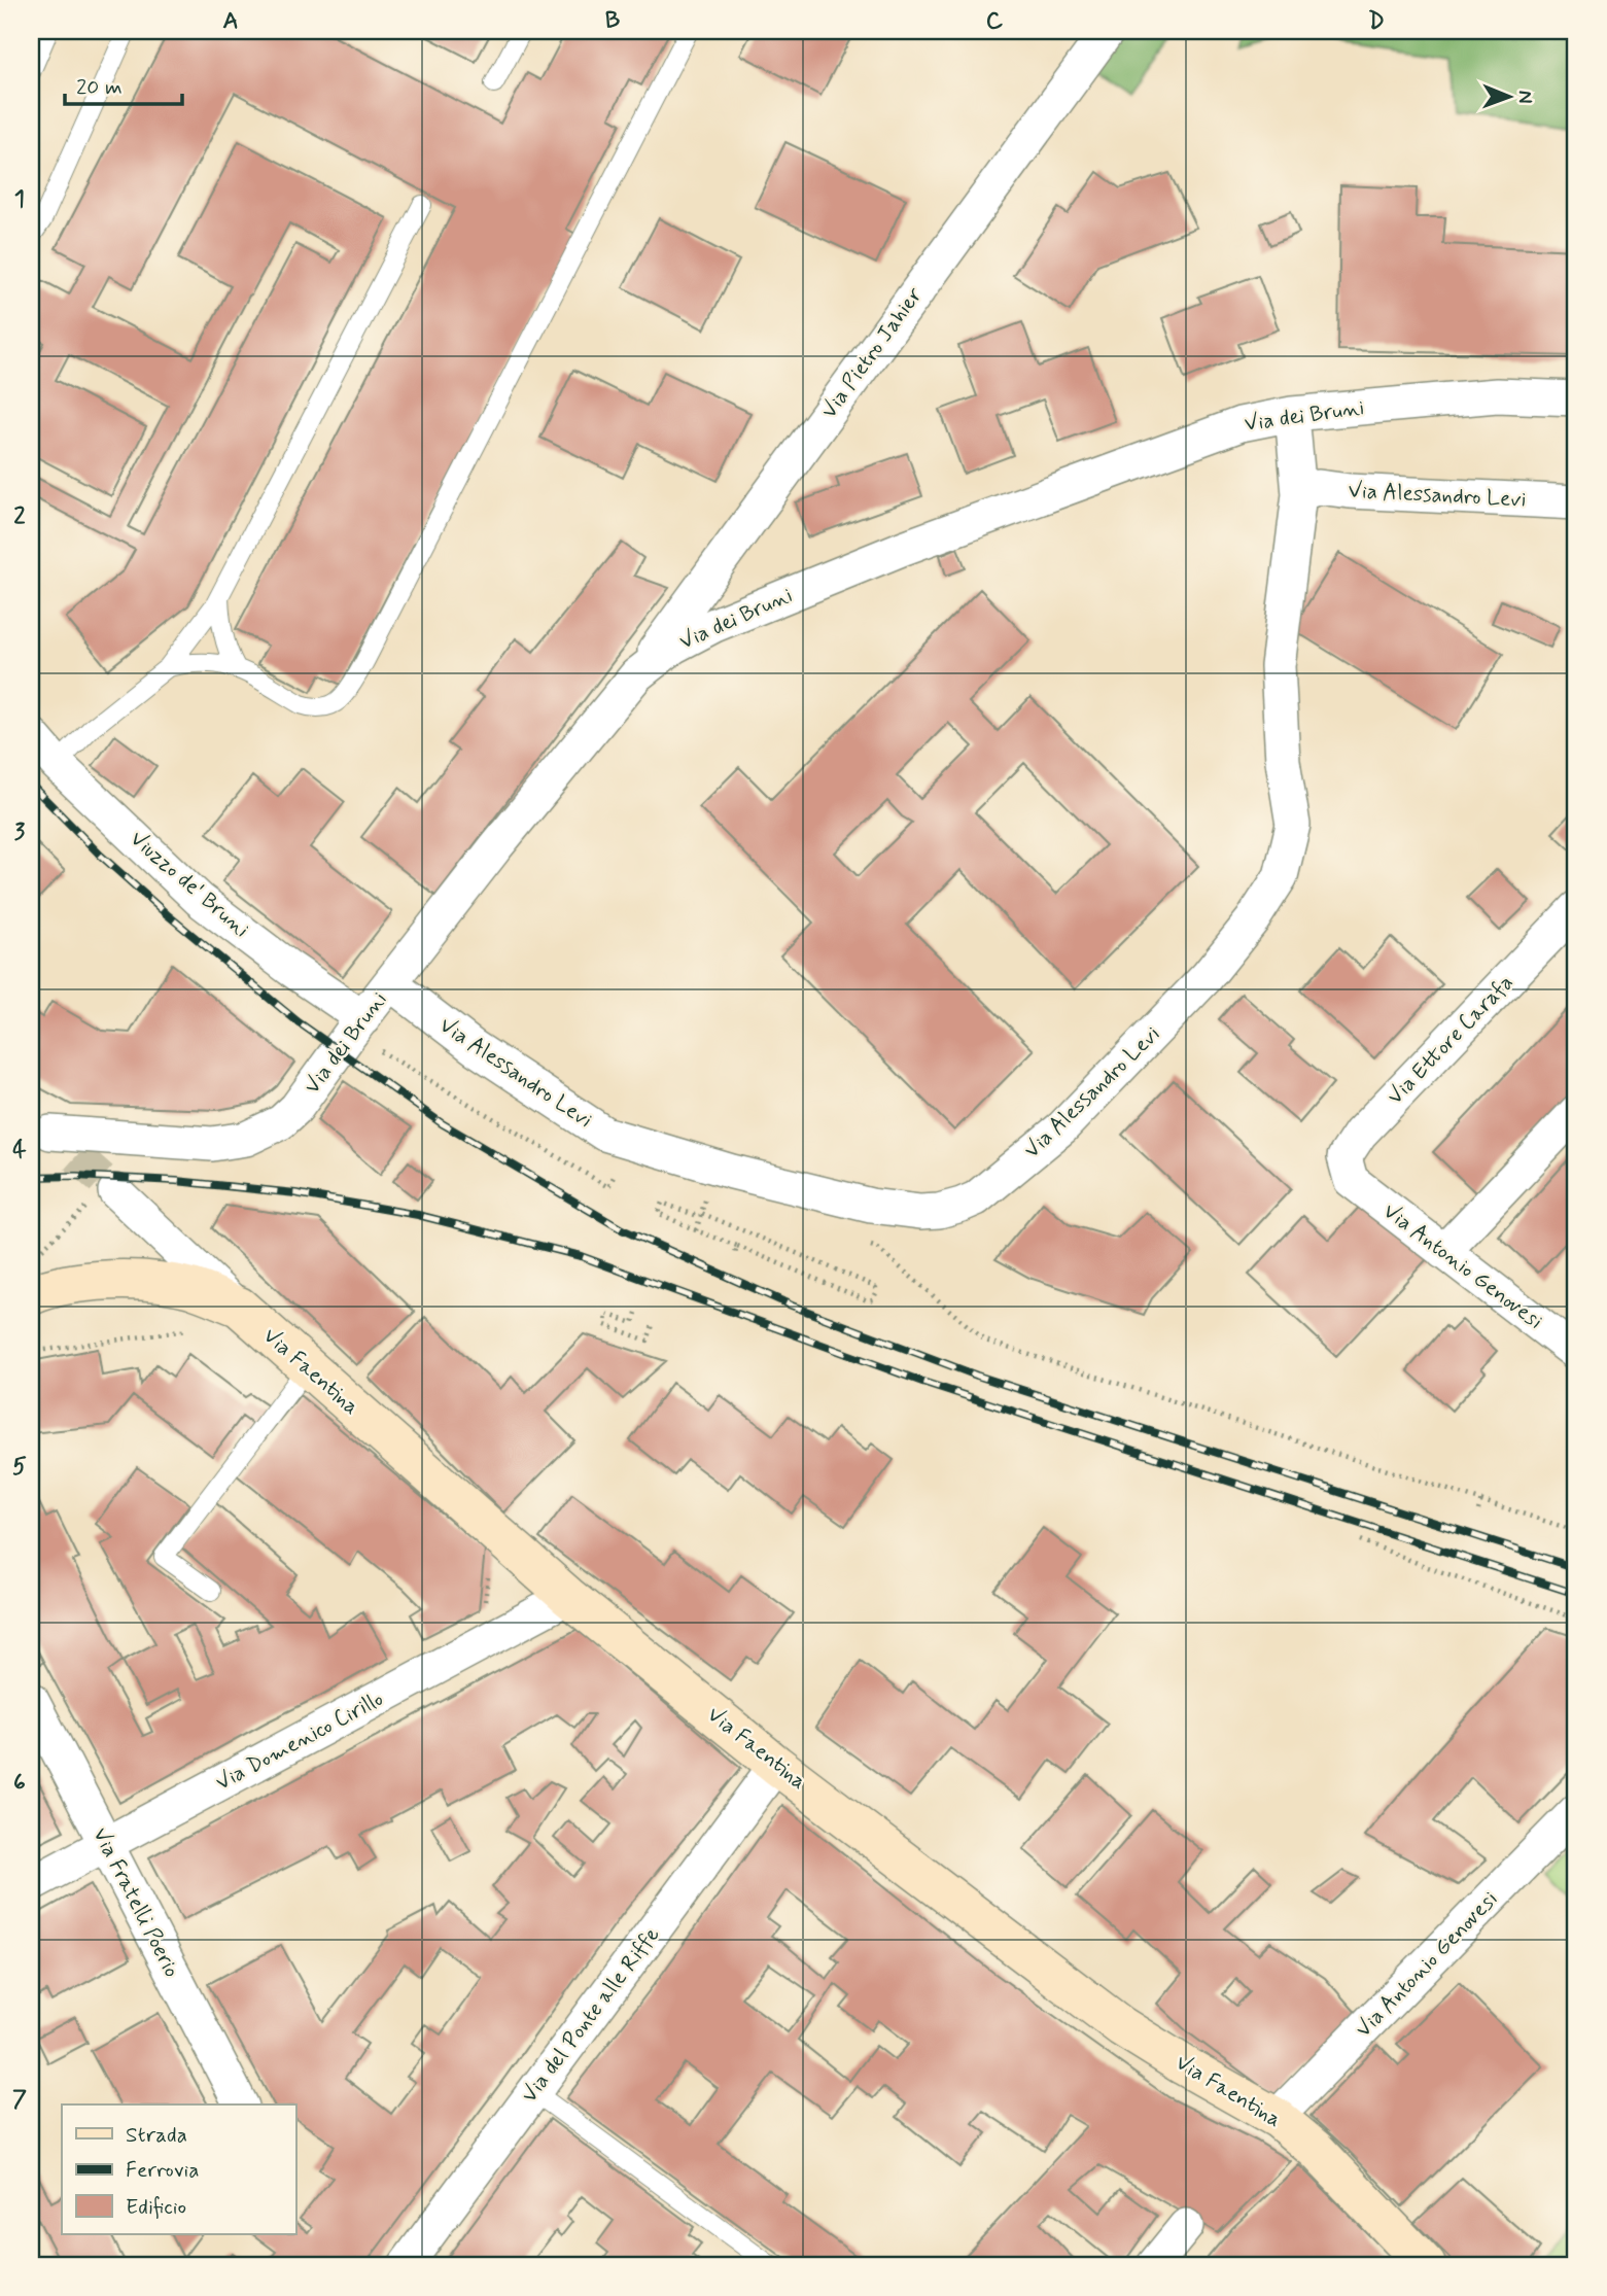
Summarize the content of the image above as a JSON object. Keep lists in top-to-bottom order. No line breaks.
{"streets":{"street":["Via Pietro Jahier","Via dei Bruni","Via Alessandro Levi","Viuzzo de' Bruni","Via Ettore Carafa","Via Antonio Genovesi","Via Faentina","Via Domenico Cirillo","Via Fratelli Poerio","Via del Ponte alle Riffe"]},"crossings":[["Via Pietro Jahier","Via dei Bruni"],["Via dei Bruni","Via Alessandro Levi"],["Via dei Bruni","Viuzzo de' Bruni"],["Via Ettore Carafa","Via Antonio Genovesi"],["Via Antonio Genovesi","Via Faentina"],["Via Faentina","Via Domenico Cirillo"],["Via Faentina","Via del Ponte alle Riffe"],["Via Domenico Cirillo","Via Fratelli Poerio"]],"legend":["Strada","Ferrovia","Edificio"],"scale_bar":"20 m","north":"right","grid":{"columns":["A","B","C","D"],"rows":["1","2","3","4","5","6","7"]}}
